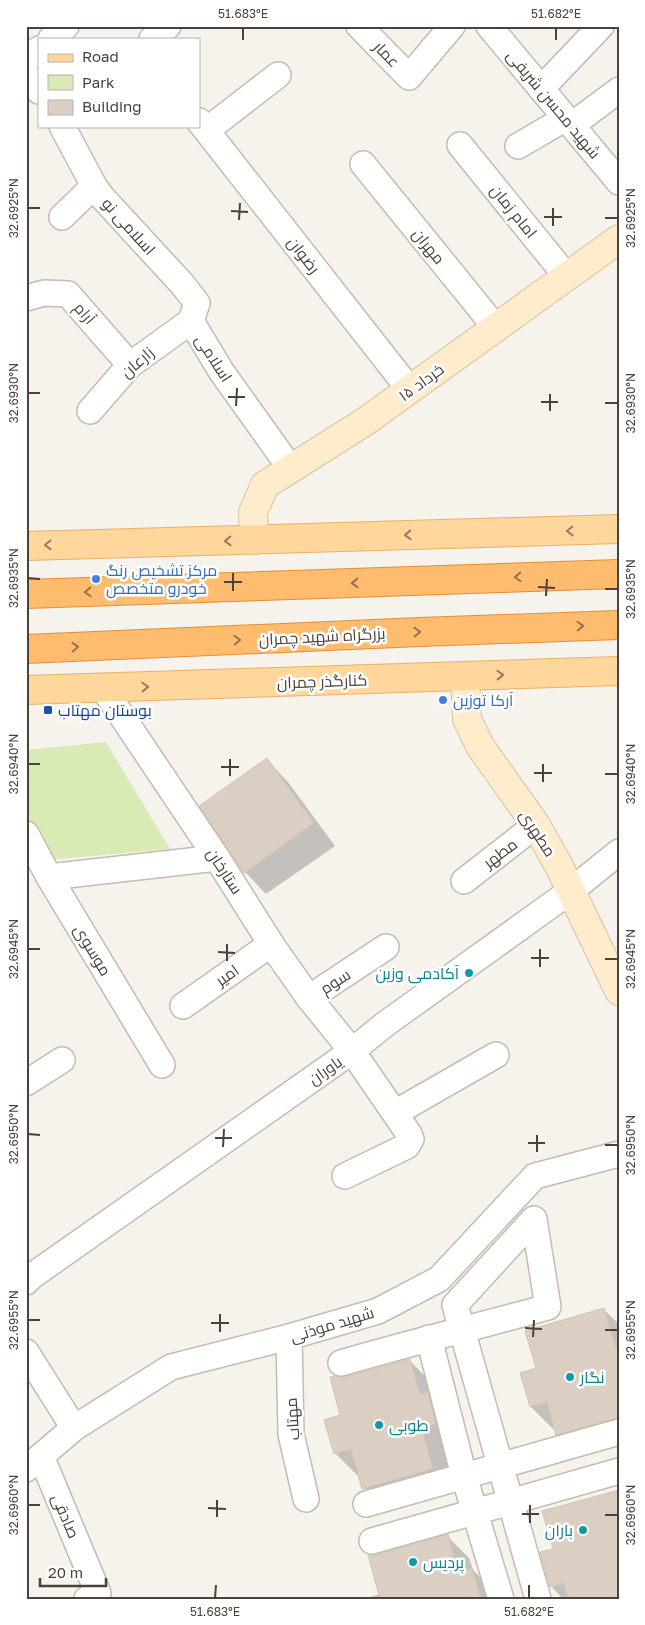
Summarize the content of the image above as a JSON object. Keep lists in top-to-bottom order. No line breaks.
{"streets":{"highway":["بزرگراه شهید چمران"],"main road":["کنارگذر چمران"],"street":["عمار","شهید محسن شریفی","امام زمان","اسلامی نو","مهران","رضوان","آرام","اسلامی","زارعان","۱۵ خرداد","مطهری","مطهر","ستارخان","موسوی","امیر","سوم","یاوران","شهید موذنی","مهتاب","صادقی"]},"crossings":[["امام زمان","۱۵ خرداد"],["اسلامی نو","اسلامی"],["اسلامی نو","زارعان"],["مهران","۱۵ خرداد"],["رضوان","۱۵ خرداد"],["آرام","زارعان"],["اسلامی","زارعان"],["اسلامی","۱۵ خرداد"],["کنارگذر چمران","مطهری"],["کنارگذر چمران","ستارخان"],["مطهری","مطهر"],["مطهری","یاوران"],["ستارخان","امیر"],["ستارخان","سوم"],["ستارخان","یاوران"],["شهید موذنی","مهتاب"],["شهید موذنی","صادقی"]],"places":{"other":["مرکز تشخیص رنگ خودرو متخصص","آرکا توزین","آکادمی وزین","نگار","طوبی","باران","پردیس"],"transit":["بوستان مهتاب"]},"legend":["Road","Park","Building"],"scale_bar":"20 m","coordinates":["51.683°E","51.682°E","32.6925°N","32.6930°N","32.6935°N","32.6940°N","32.6945°N","32.6950°N","32.6955°N","32.6960°N"]}
